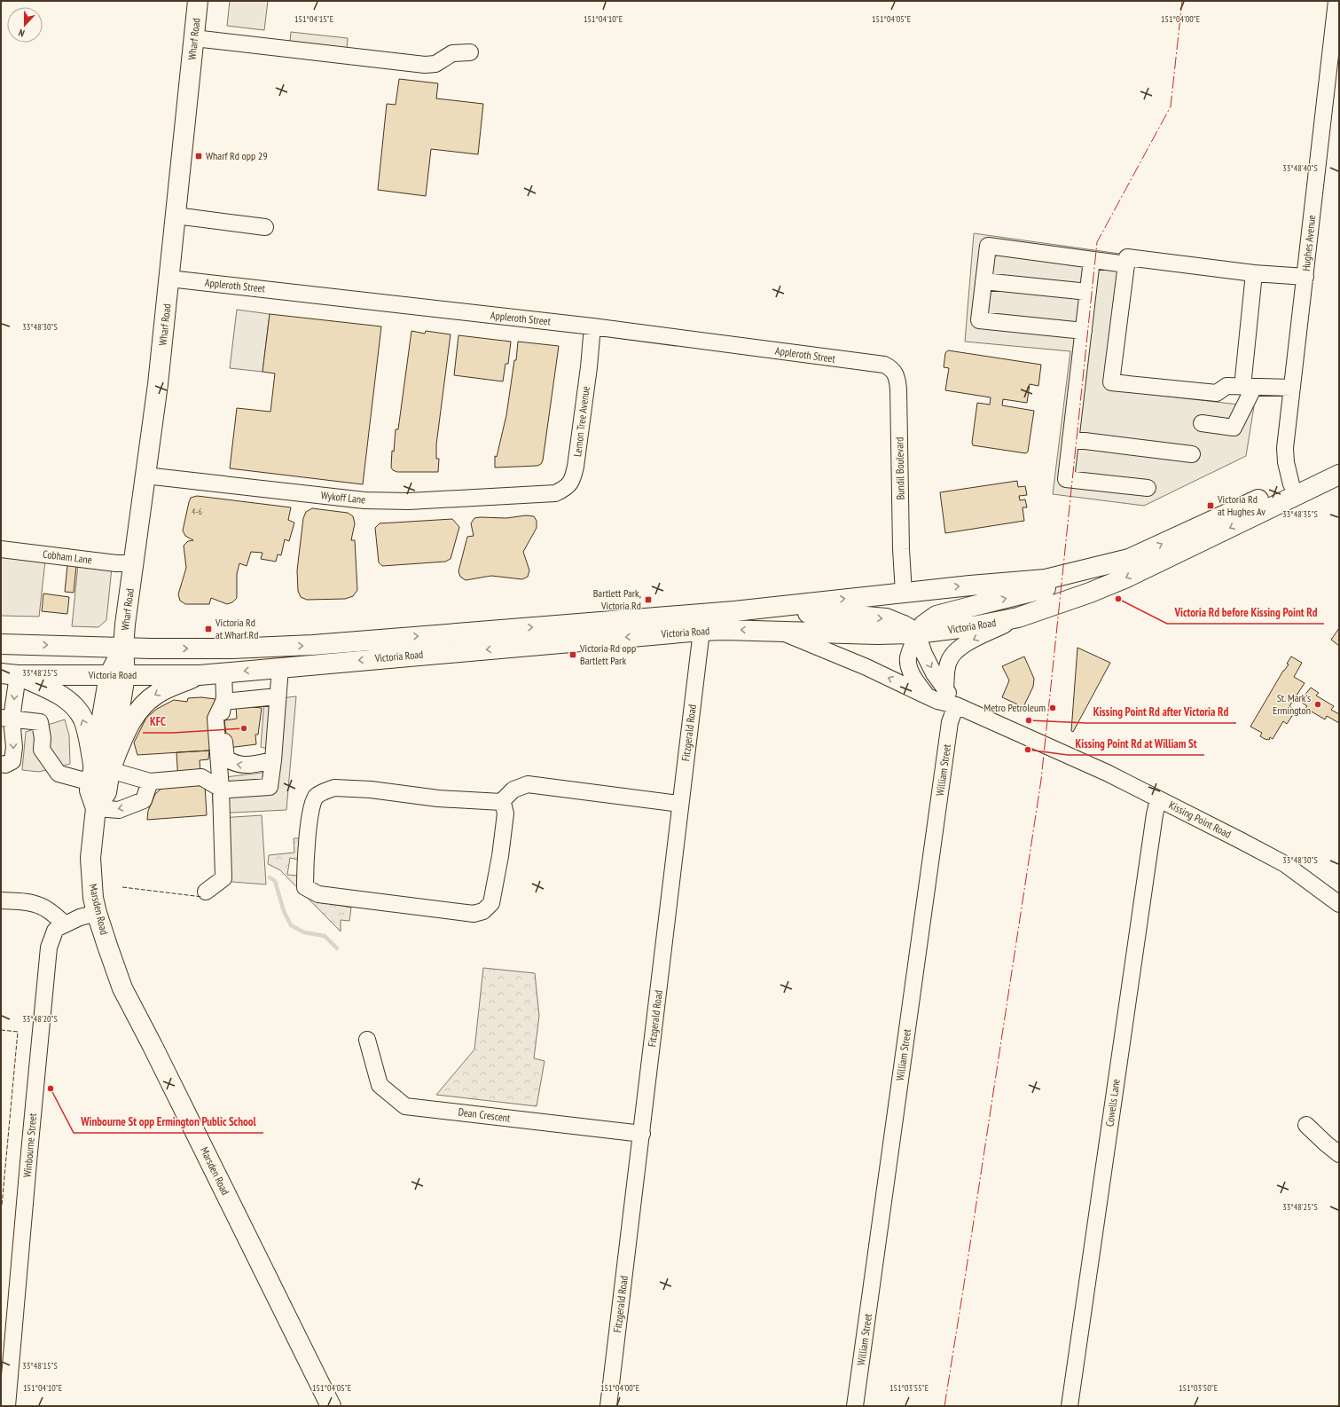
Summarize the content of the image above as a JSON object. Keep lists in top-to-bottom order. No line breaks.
{"streets":{"main road":["Wharf Road","Victoria Road","Marsden Road"],"street":["Hughes Avenue","Appleroth Street","Lemon Tree Avenue","Bundil Boulevard","Wykoff Lane","Cobham Lane","Fitzgerald Road","William Street","Kissing Point Road","Cowells Lane","Dean Crescent","Winbourne Street"]},"crossings":[["Wharf Road","Appleroth Street"],["Wharf Road","Wykoff Lane"],["Wharf Road","Cobham Lane"],["Wharf Road","Victoria Road"],["Wharf Road","Marsden Road"],["Hughes Avenue","Victoria Road"],["Appleroth Street","Lemon Tree Avenue"],["Appleroth Street","Bundil Boulevard"],["Lemon Tree Avenue","Wykoff Lane"],["Bundil Boulevard","Victoria Road"],["Victoria Road","Fitzgerald Road"],["Victoria Road","Kissing Point Road"],["Victoria Road","Marsden Road"],["Fitzgerald Road","Dean Crescent"],["William Street","Kissing Point Road"],["Kissing Point Road","Cowells Lane"],["Marsden Road","Winbourne Street"]],"places":{"transit":["Wharf Rd opp 29","Victoria Rd at Hughes Av","Bartlett Park, Victoria Rd","Victoria Rd at Wharf Rd","Victoria Rd opp Bartlett Park"],"other":["Victoria Rd before Kissing Point Rd","St. Mark's Ermington","Metro Petroleum","Kissing Point Rd after Victoria Rd","KFC","Kissing Point Rd at William St","Winbourne St opp Ermington Public School"]},"house_numbers":["4-6"],"north":"bottom","coordinates":["151°04'15\"E","151°04'10\"E","151°04'05\"E","151°04'00\"E","33°48'40\"S","33°48'30\"S","33°48'35\"S","33°48'25\"S","33°48'20\"S","33°48'15\"S","151°03'55\"E","151°03'50\"E"]}
